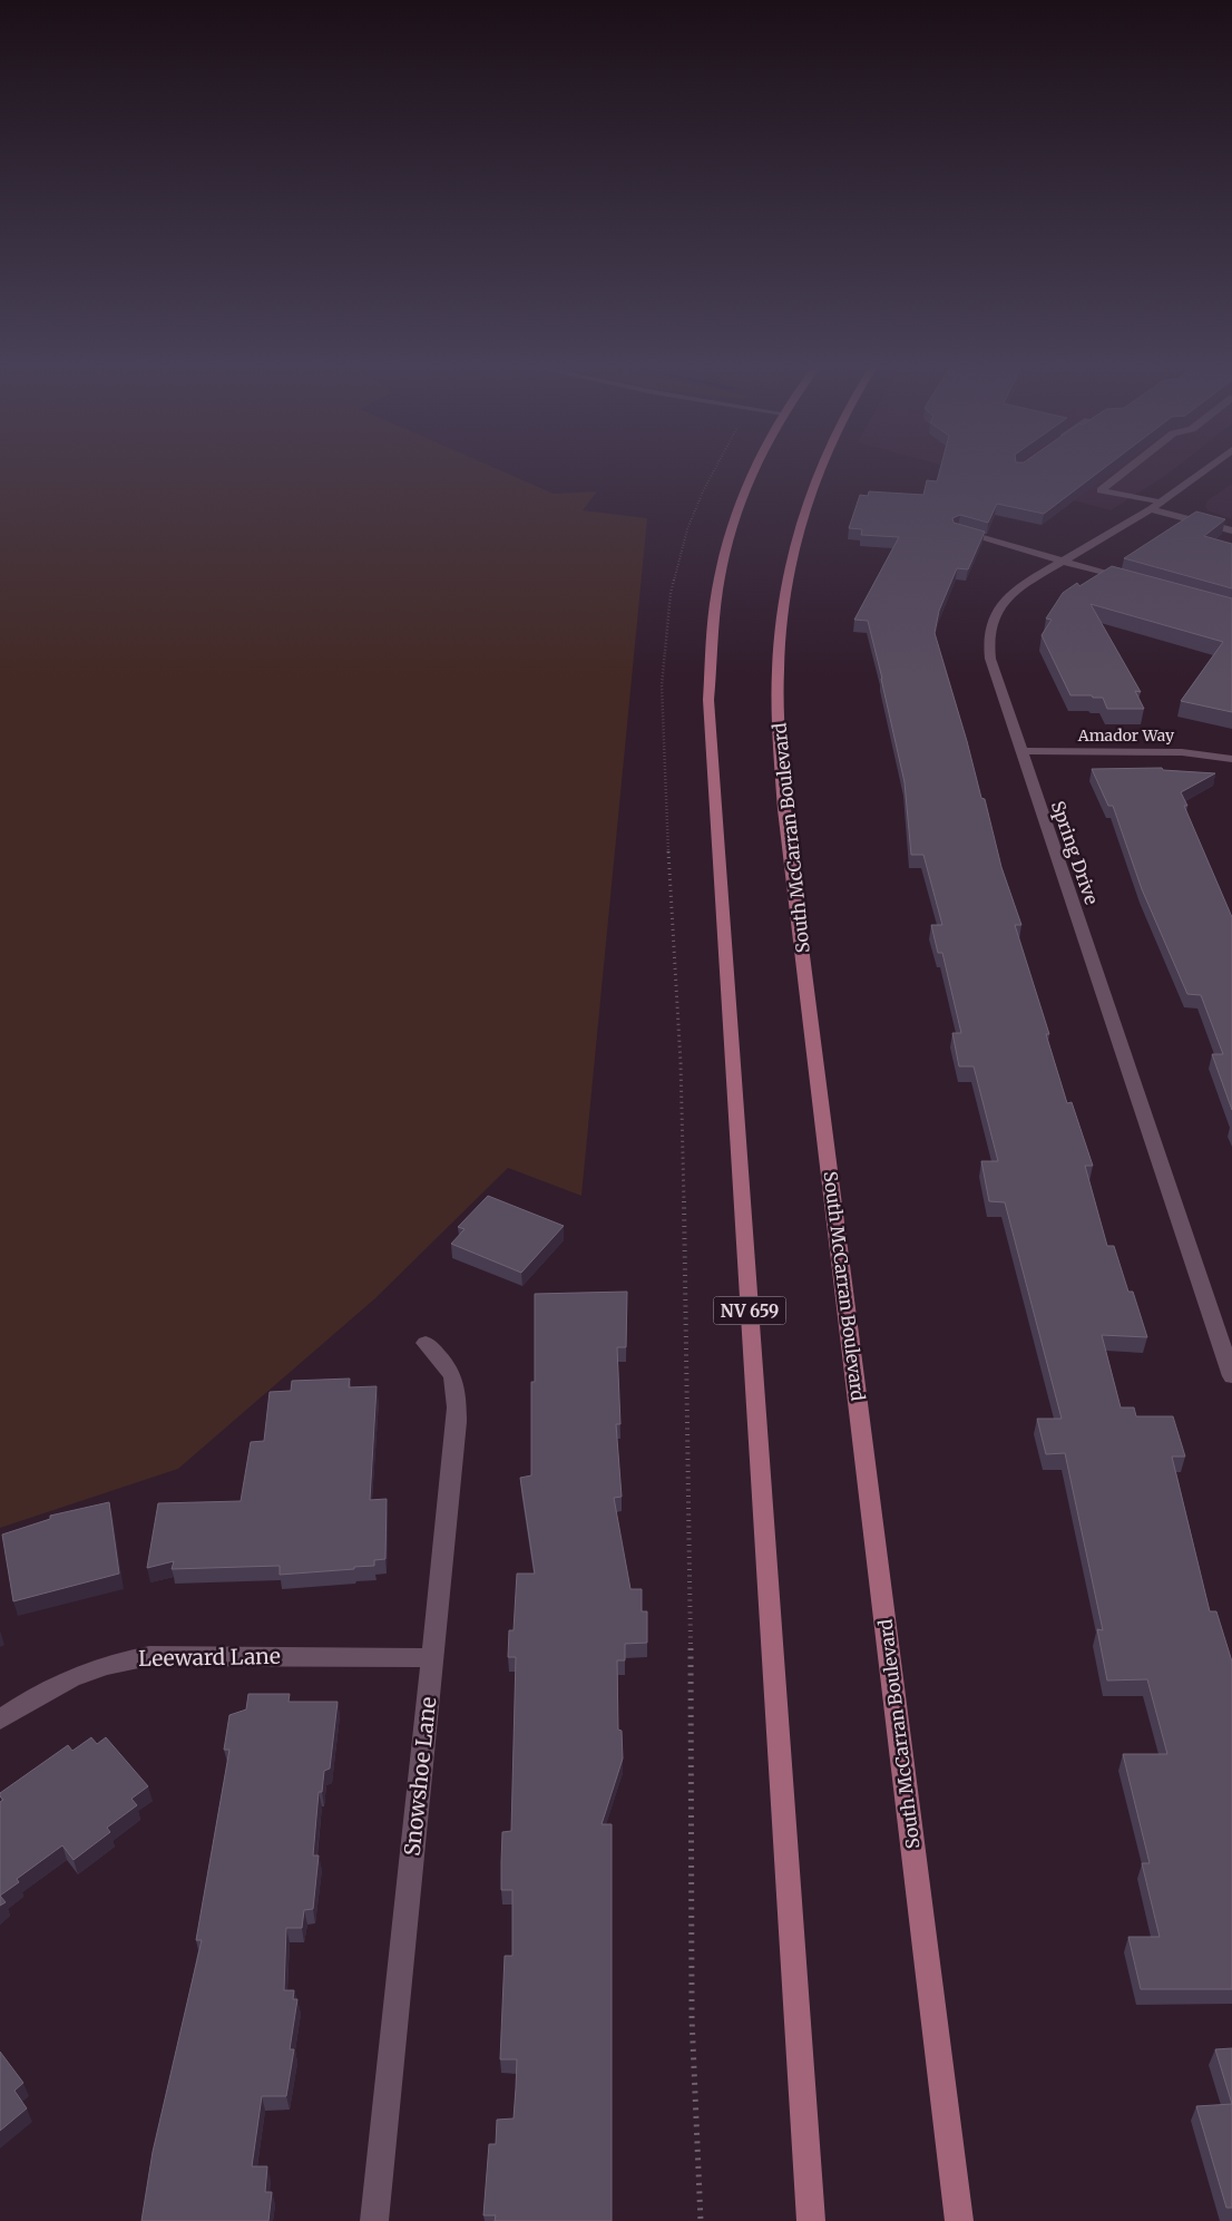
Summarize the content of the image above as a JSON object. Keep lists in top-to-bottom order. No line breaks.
{"streets":{"main road":["South McCarran Boulevard","NV 659"],"street":["Amador Way","Spring Drive","Leeward Lane","Snowshoe Lane"]},"crossings":[["Amador Way","Spring Drive"],["Leeward Lane","Snowshoe Lane"]]}
